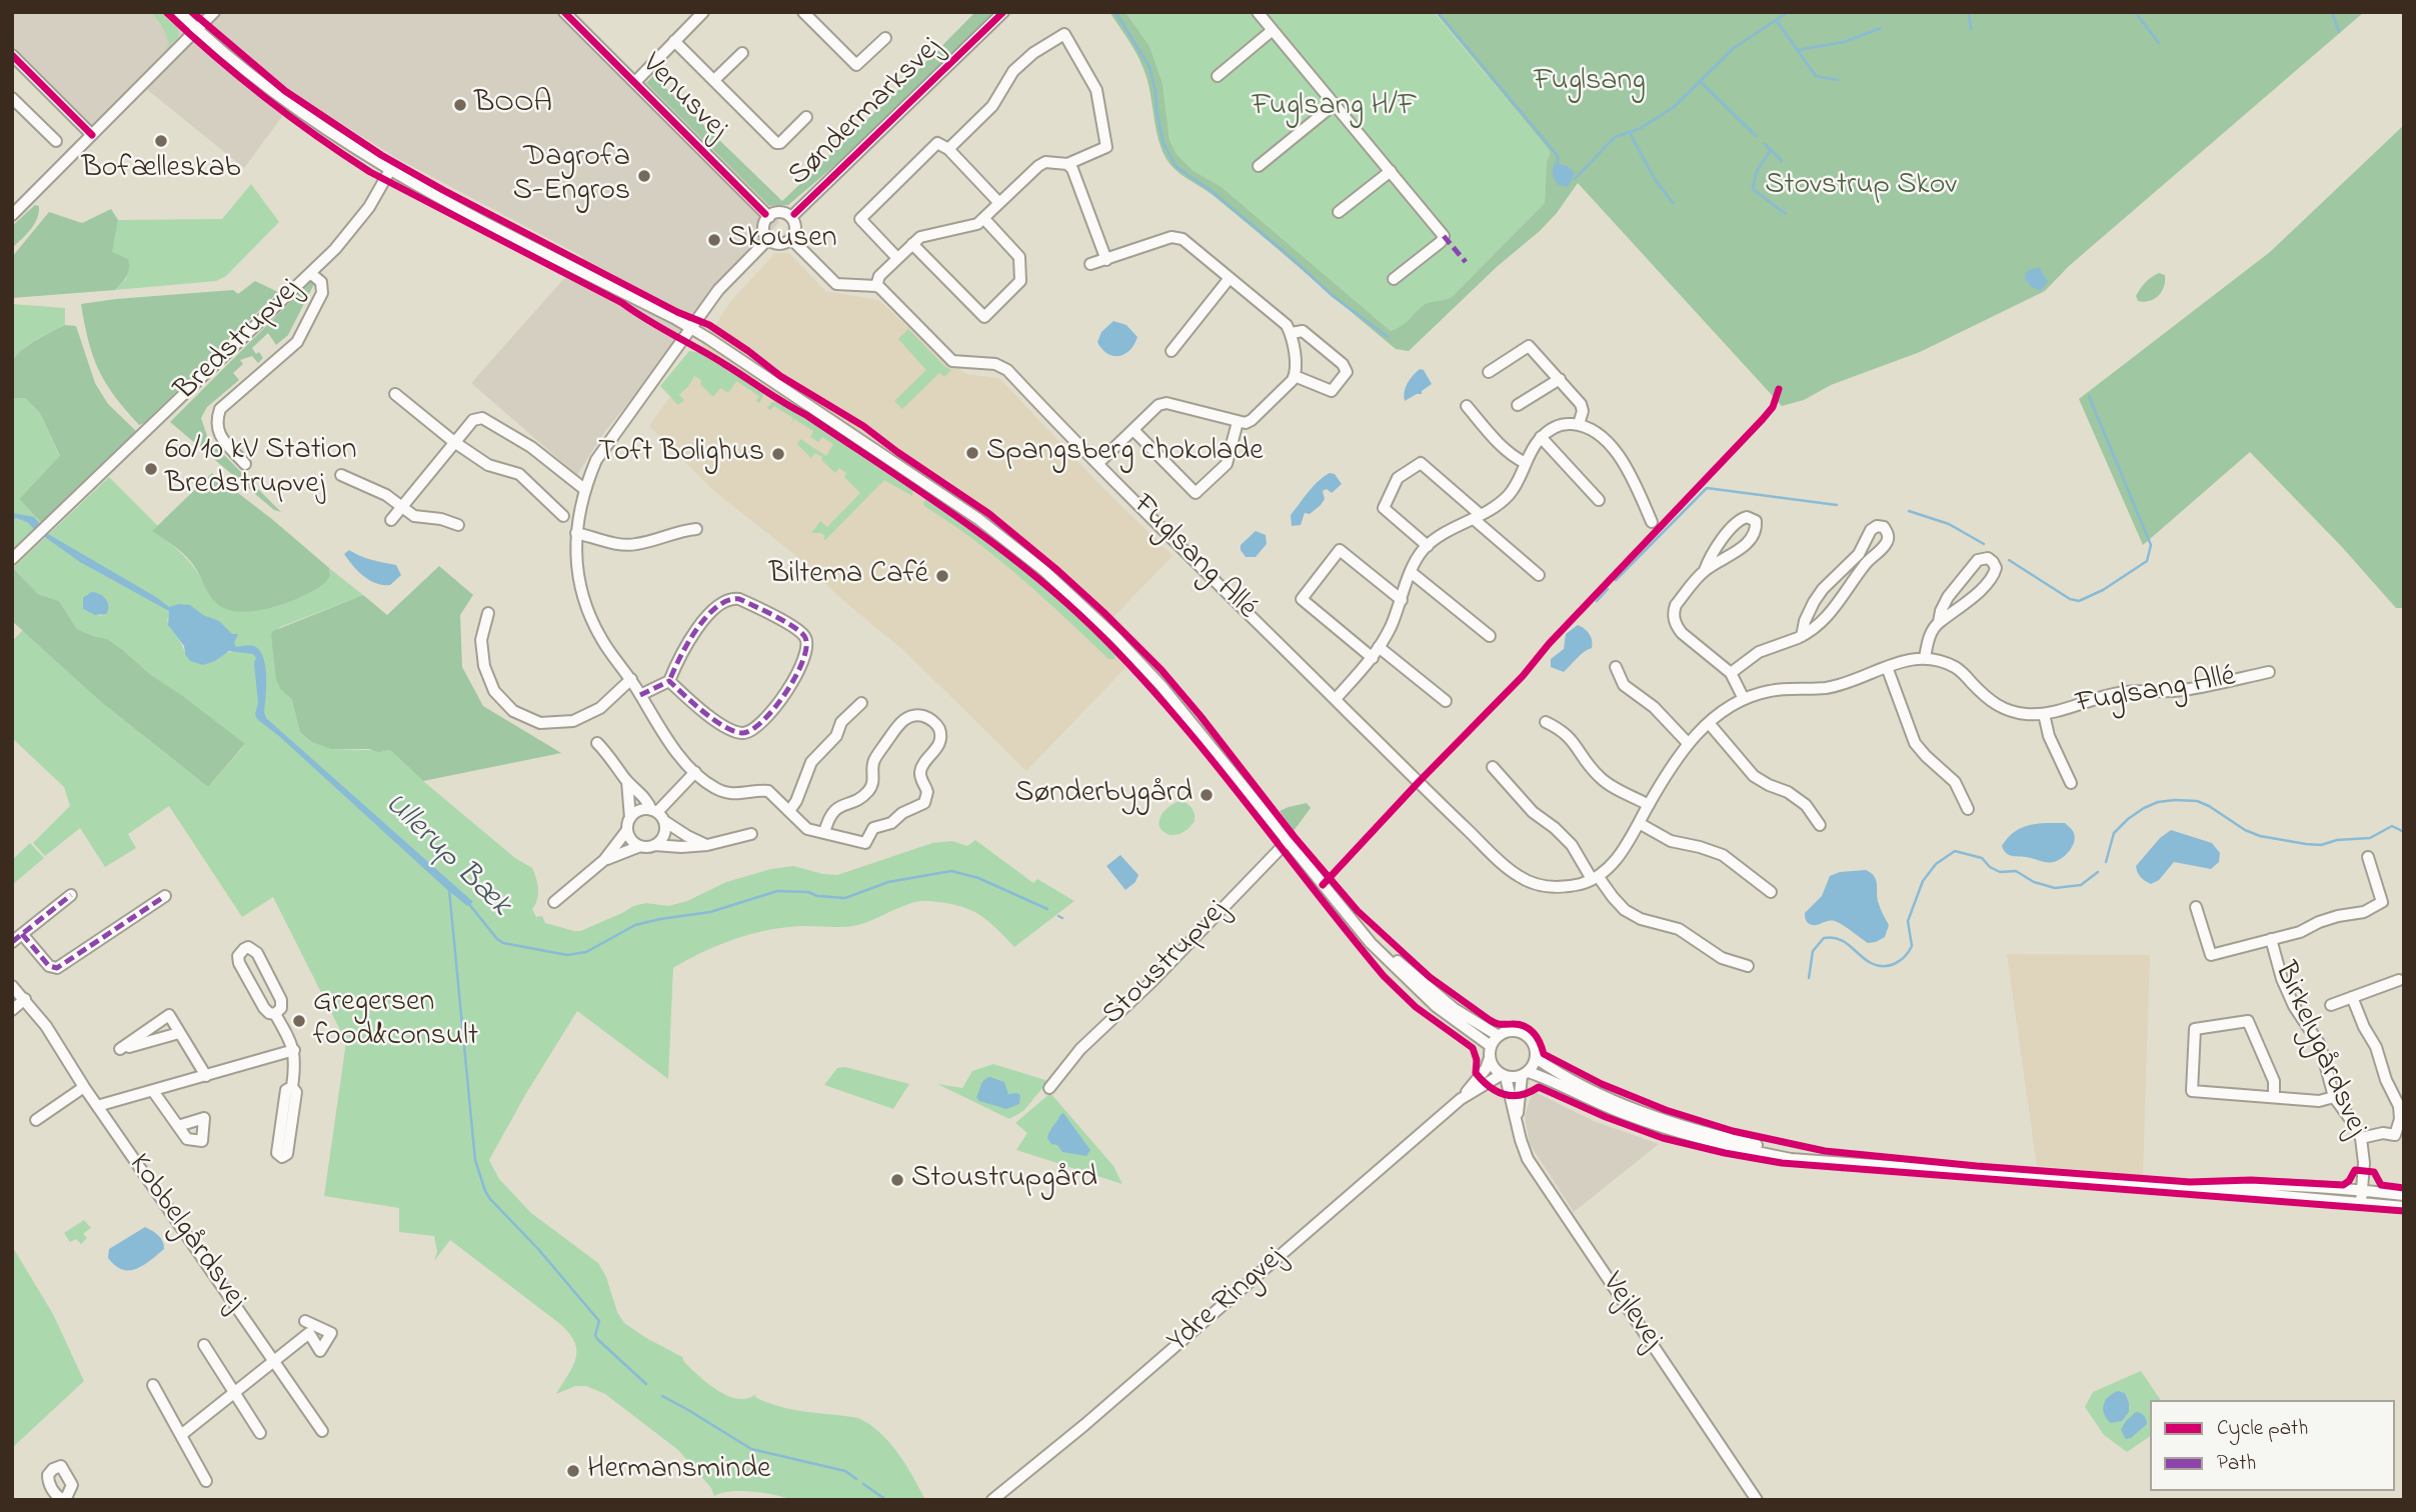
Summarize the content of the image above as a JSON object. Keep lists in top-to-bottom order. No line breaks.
{"streets":{"street":["Venusvej","Søndermarksvej","Bredstrupvej","Fuglsang Allé","Stoustrupvej","Birkelygårdsvej","Kobbelgårdsvej","Ydre Ringvej","Vejlevej"]},"crossings":[["Venusvej","Søndermarksvej"],["Ydre Ringvej","Vejlevej"]],"water":["Ullerup Bæk"],"parks":["Fuglsang","Fuglsang H/F","Stovstrup Skov"],"places":["BOOA","Bofælleskab","Dagrofa S-Engros","Skousen","Spangsberg chokolade","Toft Bolighus","60/10 kV Station Bredstrupvej","Biltema Café","Sønderbygård","Gregersen food&consult","Stoustrupgård","Hermansminde"],"legend":["Cycle path","Path"]}
